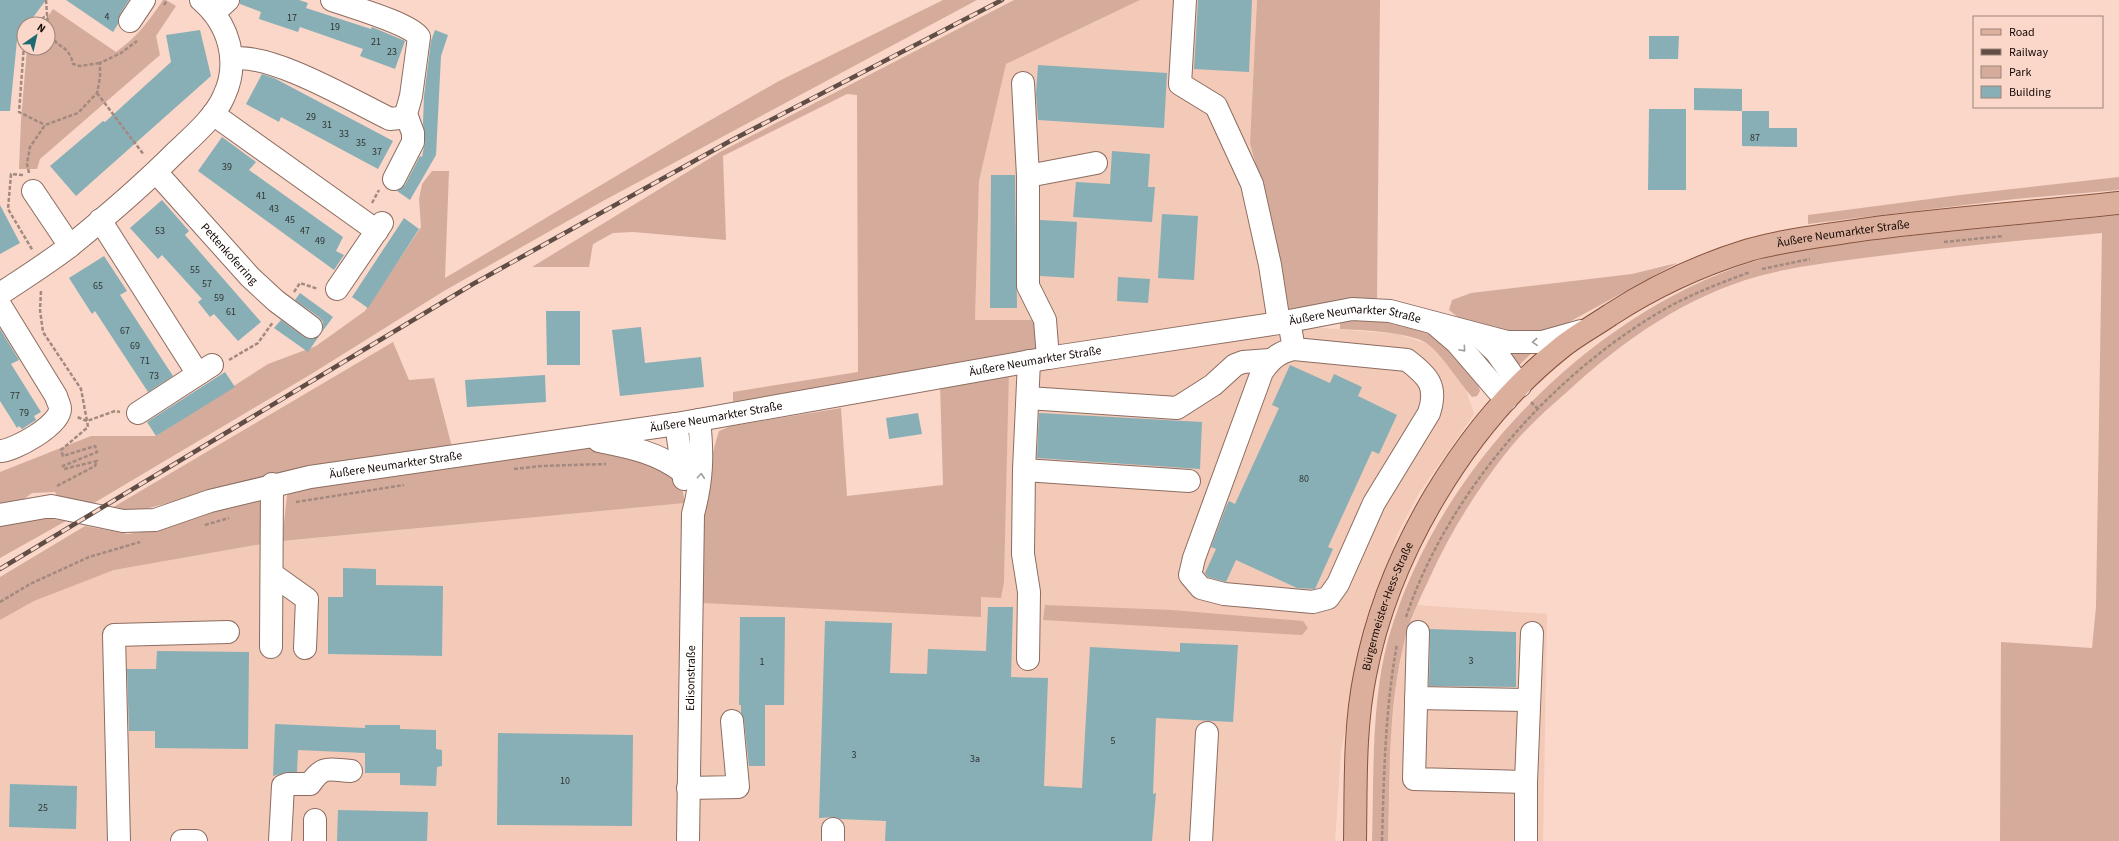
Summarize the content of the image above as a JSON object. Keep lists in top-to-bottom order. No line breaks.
{"streets":{"main road":["Äußere Neumarkter Straße","Bürgermeister-Hess-Straße"],"street":["Pettenkoferring","Edisonstraße"]},"crossings":[["Äußere Neumarkter Straße","Bürgermeister-Hess-Straße"],["Äußere Neumarkter Straße","Edisonstraße"]],"house_numbers":["4","17","19","21","23","29","31","33","87","35","37","39","41","43","45","53","47","49","55","57","65","59","61","67","69","71","73","77","79","80","3","1","5","3","3a","10","25"],"legend":["Road","Railway","Park","Building"],"north":"top right"}
